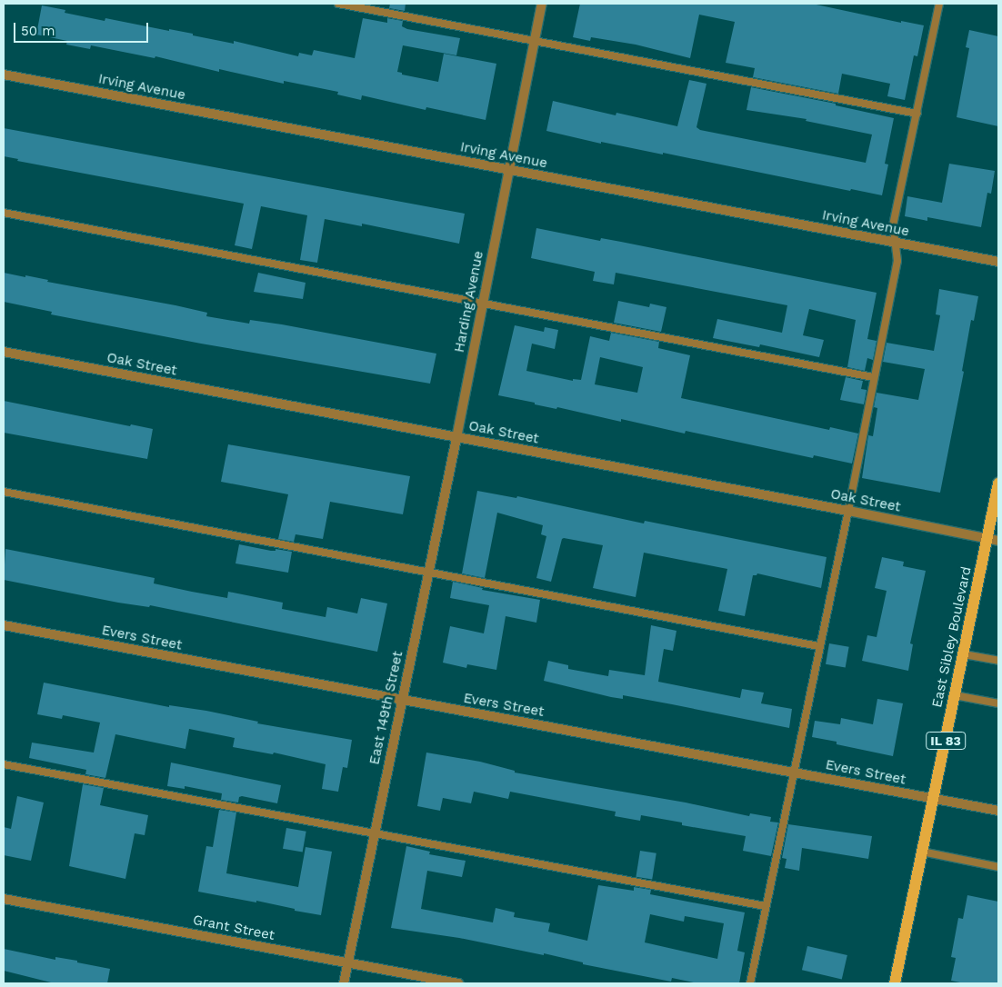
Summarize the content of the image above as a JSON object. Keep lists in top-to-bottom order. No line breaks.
{"streets":{"main road":["East Sibley Boulevard","IL 83"],"street":["Irving Avenue","Harding Avenue","Oak Street","Evers Street","East 149th Street","Grant Street"]},"crossings":[["Irving Avenue","Harding Avenue"],["Harding Avenue","Oak Street"],["Harding Avenue","East 149th Street"],["Oak Street","East Sibley Boulevard"],["Oak Street","East 149th Street"],["East Sibley Boulevard","Evers Street"],["Evers Street","East 149th Street"],["East 149th Street","Grant Street"]],"scale_bar":"50 m"}
